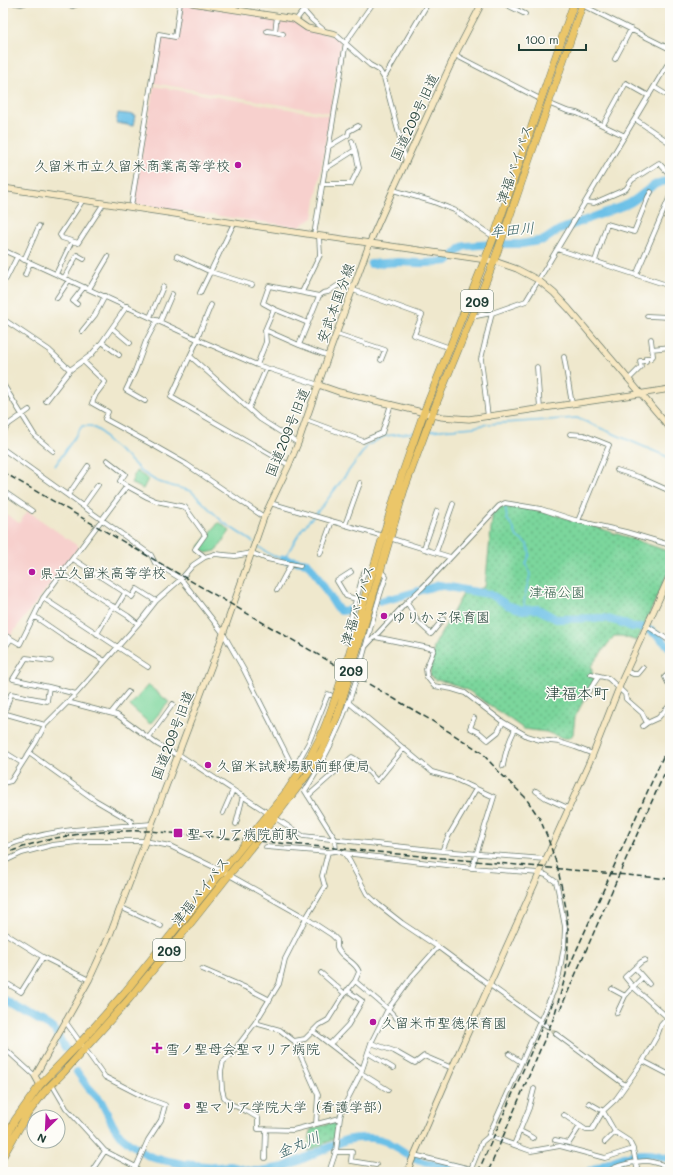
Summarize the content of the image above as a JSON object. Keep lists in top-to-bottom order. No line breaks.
{"streets":{"highway":["津福バイパス","209"],"street":["国道209号旧道","安武本国分線"]},"crossings":[["国道209号旧道","安武本国分線"]],"districts":["津福本町"],"water":["牟田川","金丸川"],"parks":["津福公園"],"places":{"other":["久留米市立久留米商業高等学校","県立久留米高等学校","ゆりかご保育園","久留米試験場駅前郵便局","久留米市聖徳保育園","聖マリア学院大学（看護学部）"],"transit":["聖マリア病院前駅"],"health":["雪ノ聖母会聖マリア病院"]},"scale_bar":"100 m","north":"bottom left"}
